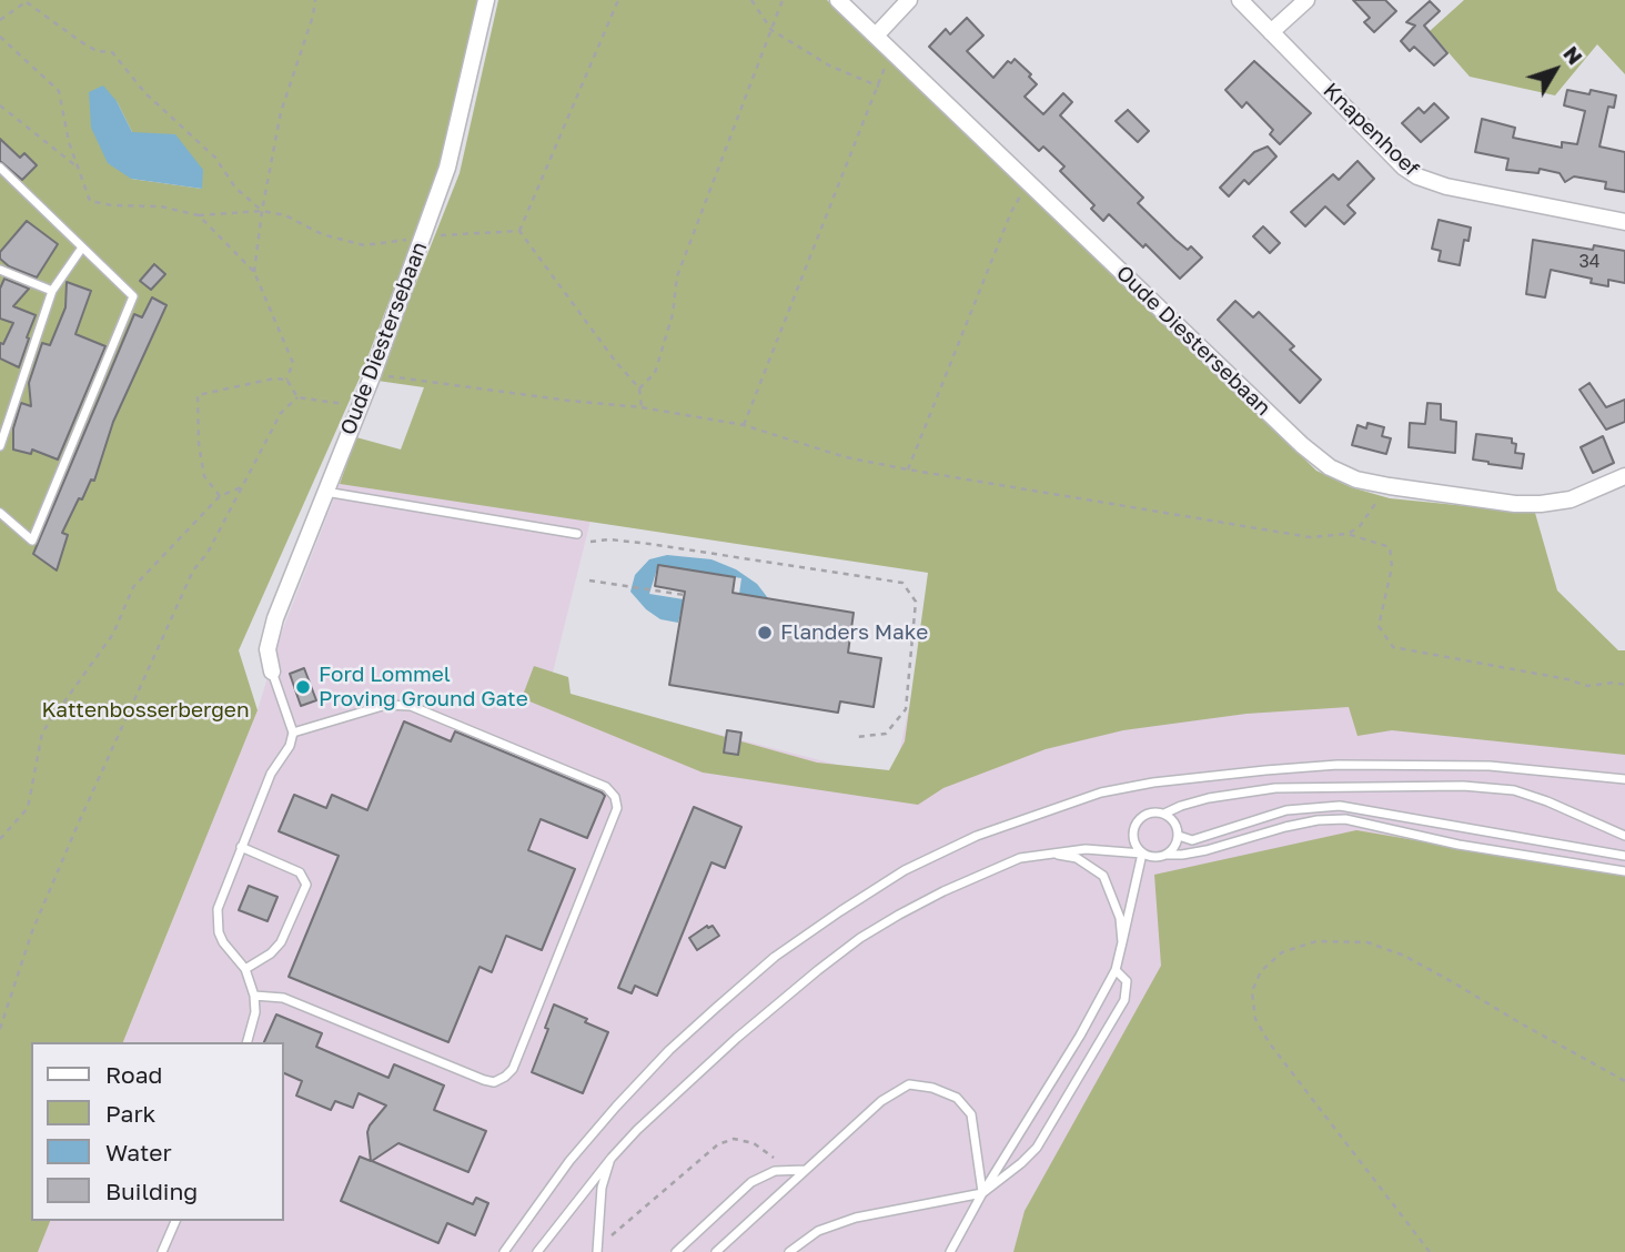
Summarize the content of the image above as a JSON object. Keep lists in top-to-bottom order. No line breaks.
{"streets":{"street":["Knapenhoef","Oude Diestersebaan"]},"parks":["Kattenbosserbergen"],"places":["Flanders Make","Ford Lommel Proving Ground Gate"],"house_numbers":["34"],"legend":["Road","Park","Water","Building"],"north":"top right"}
